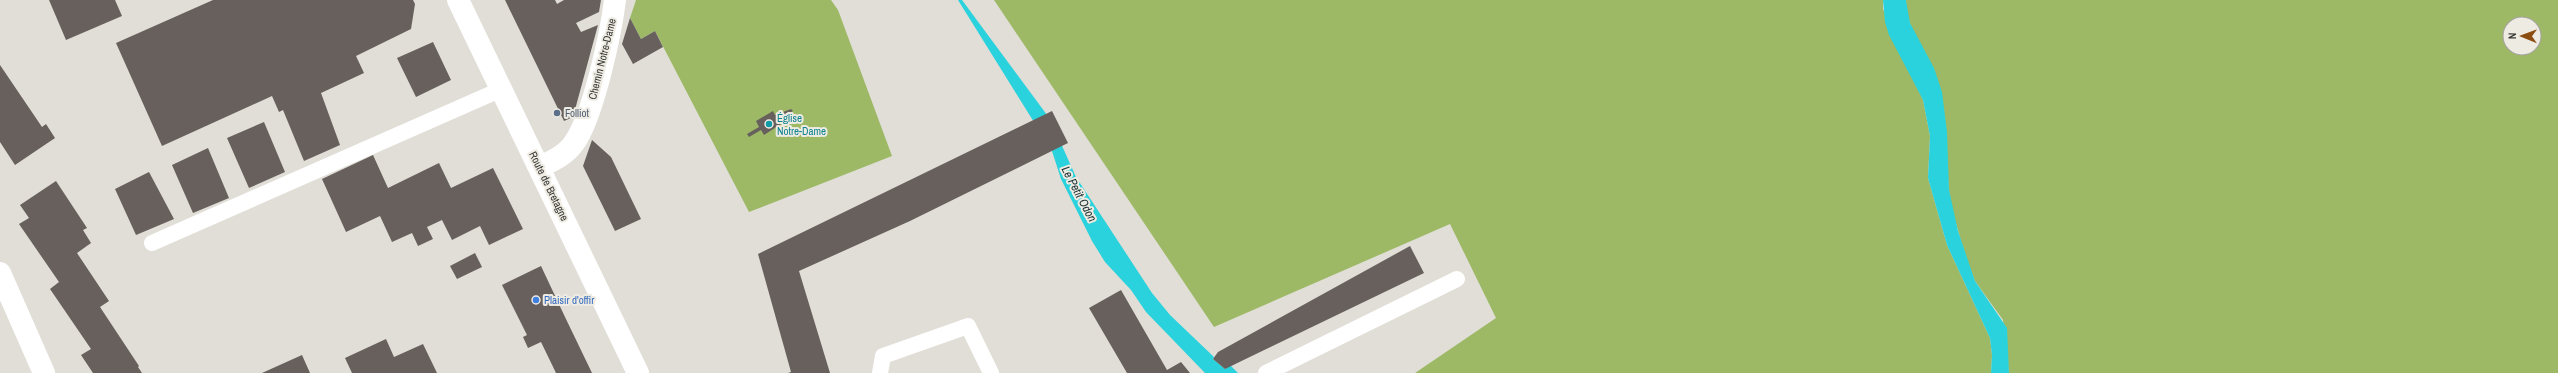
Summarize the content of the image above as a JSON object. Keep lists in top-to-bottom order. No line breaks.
{"streets":{"main road":["Chemin Notre-Dame","Route de Bretagne"]},"crossings":[["Chemin Notre-Dame","Route de Bretagne"]],"water":["Le Petit Odon"],"places":["Folliot","Église Notre-Dame","Plaisir d'offir"],"north":"left"}
